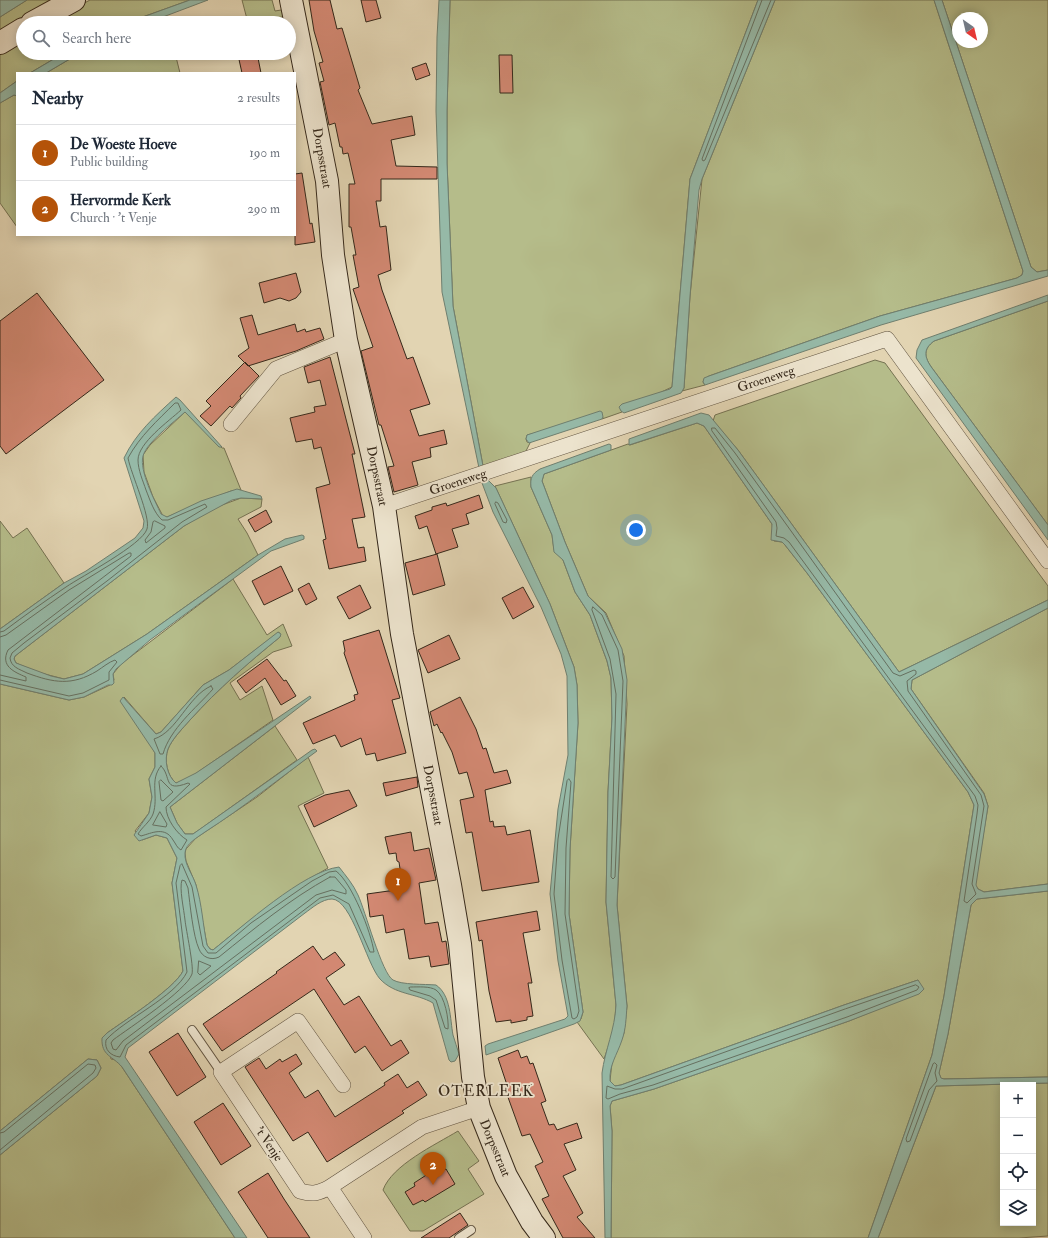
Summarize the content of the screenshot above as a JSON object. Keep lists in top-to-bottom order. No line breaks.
{"streets":{"street":["Dorpsstraat","Groeneweg","'t Venje"]},"crossings":[["Dorpsstraat","Groeneweg"],["Dorpsstraat","'t Venje"]],"districts":["OTERLEEK"],"north":"bottom right","page":{"search":"Search here","heading":["Nearby","2 results"],"list":[{"mark":"1","name":"De Woeste Hoeve","note":"Public building","value":"190 m"},{"mark":"2","name":"Hervormde Kerk","note":"Church · 't Venje","value":"290 m"}],"pins":["1","2"],"map_buttons":["+","−"]}}
